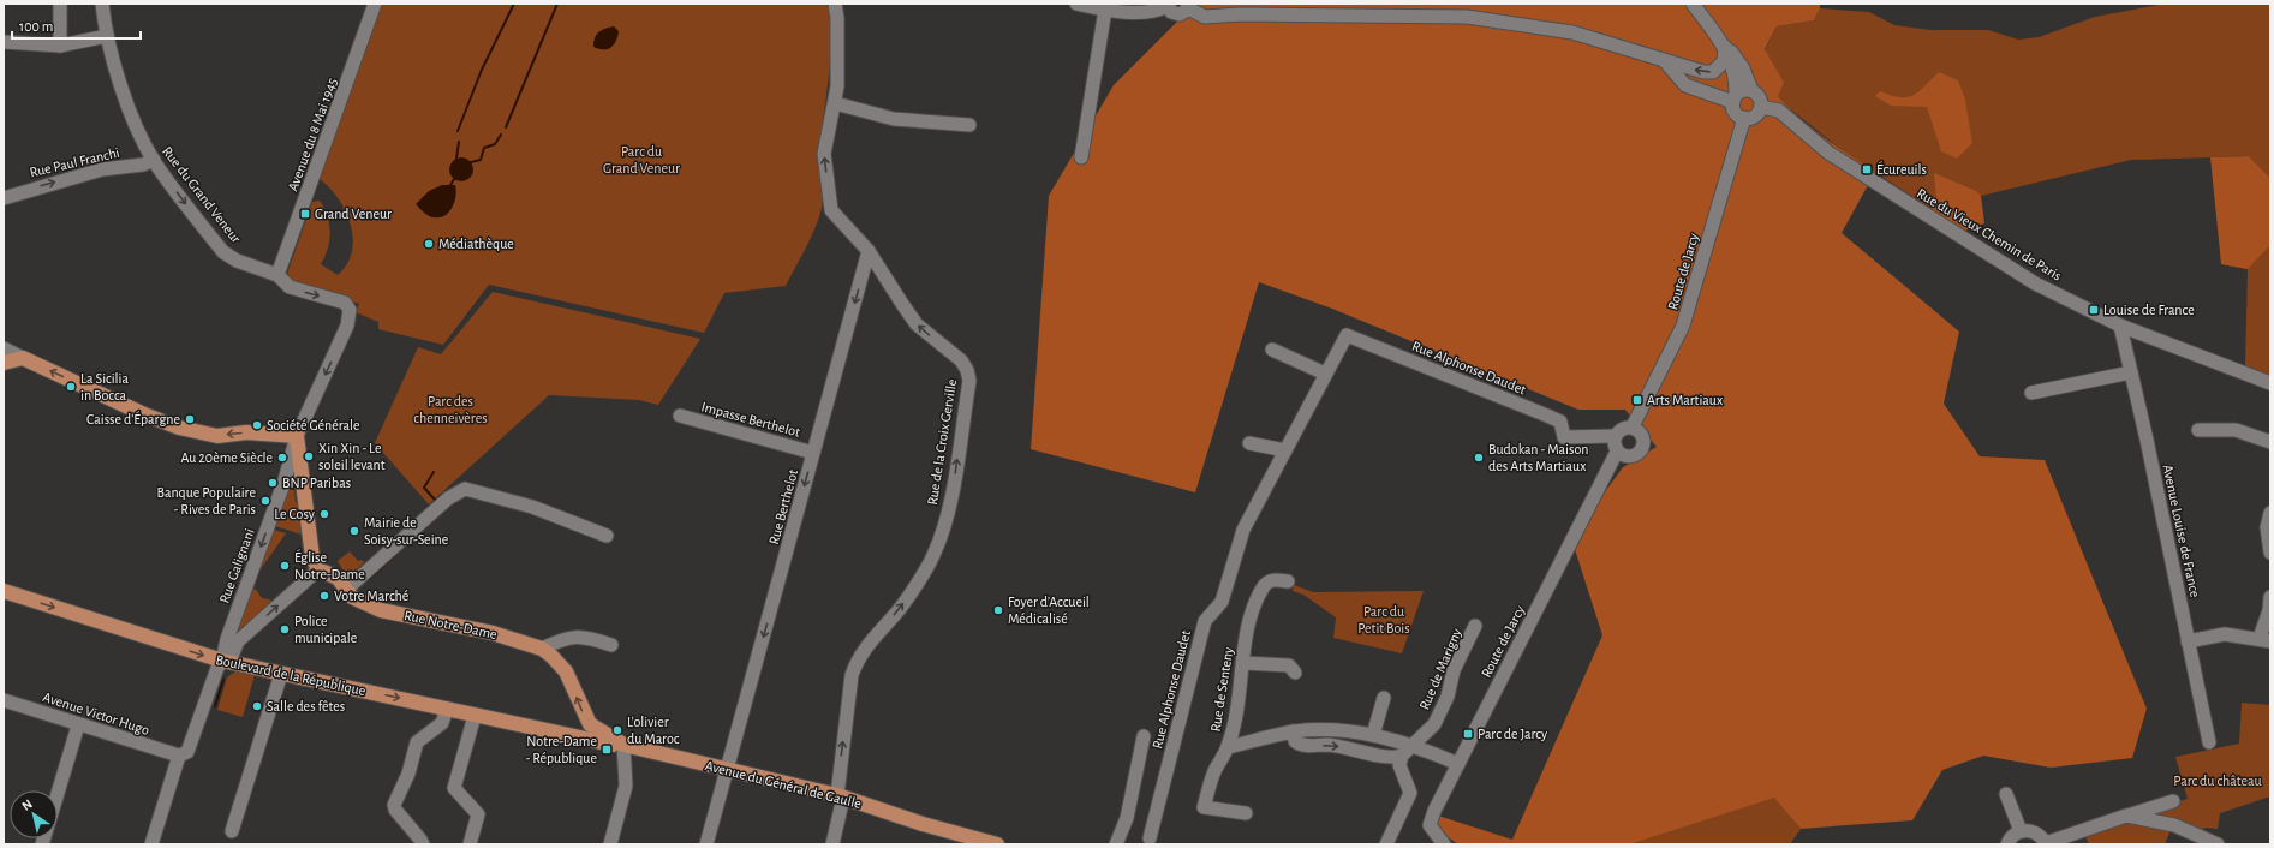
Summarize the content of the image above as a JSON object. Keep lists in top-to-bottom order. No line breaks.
{"streets":{"main road":["Rue Notre-Dame","Boulevard de la République","Avenue du Général de Gaulle"],"street":["Avenue du 8 Mai 1945","Rue Paul Franchi","Rue du Grand Veneur","Rue du Vieux Chemin de Paris","Route de Jarcy","Rue Alphonse Daudet","Impasse Berthelot","Rue de la Croix Gerville","Rue Berthelot","Avenue Louise de France","Rue Galignani","Rue de Marigny","Rue de Senteny","Avenue Victor Hugo"]},"crossings":[["Avenue du 8 Mai 1945","Rue du Grand Veneur"],["Rue Paul Franchi","Rue du Grand Veneur"],["Rue du Grand Veneur","Rue Galignani"],["Rue du Vieux Chemin de Paris","Route de Jarcy"],["Rue du Vieux Chemin de Paris","Avenue Louise de France"],["Route de Jarcy","Rue Alphonse Daudet"],["Impasse Berthelot","Rue Berthelot"],["Rue de la Croix Gerville","Rue Berthelot"],["Rue de la Croix Gerville","Avenue du Général de Gaulle"],["Rue Berthelot","Avenue du Général de Gaulle"],["Rue Galignani","Boulevard de la République"],["Rue Galignani","Avenue Victor Hugo"],["Rue Notre-Dame","Boulevard de la République"]],"one_way":["Rue Paul Franchi","Rue de la Croix Gerville","Rue Berthelot","Rue Galignani","Boulevard de la République"],"parks":["Parc du Grand Veneur","Parc des chenneivères","Parc du Petit Bois","Parc du château"],"places":{"transit":["Écureuils","Grand Veneur","Louise de France","Arts Martiaux","Parc de Jarcy","Notre-Dame - République"],"other":["Médiathèque","La Sicilia in Bocca","Caisse d'Épargne","Société Générale","Xin Xin - Le soleil levant","Au 20ème Siècle","Budokan - Maison des Arts Martiaux","BNP Paribas","Banque Populaire - Rives de Paris","Le Cosy","Mairie de Soisy-sur-Seine","Église Notre-Dame","Votre Marché","Foyer d’Accueil Médicalisé","Police municipale","Salle des fêtes","L'olivier du Maroc"]},"scale_bar":"100 m","north":"top left"}
